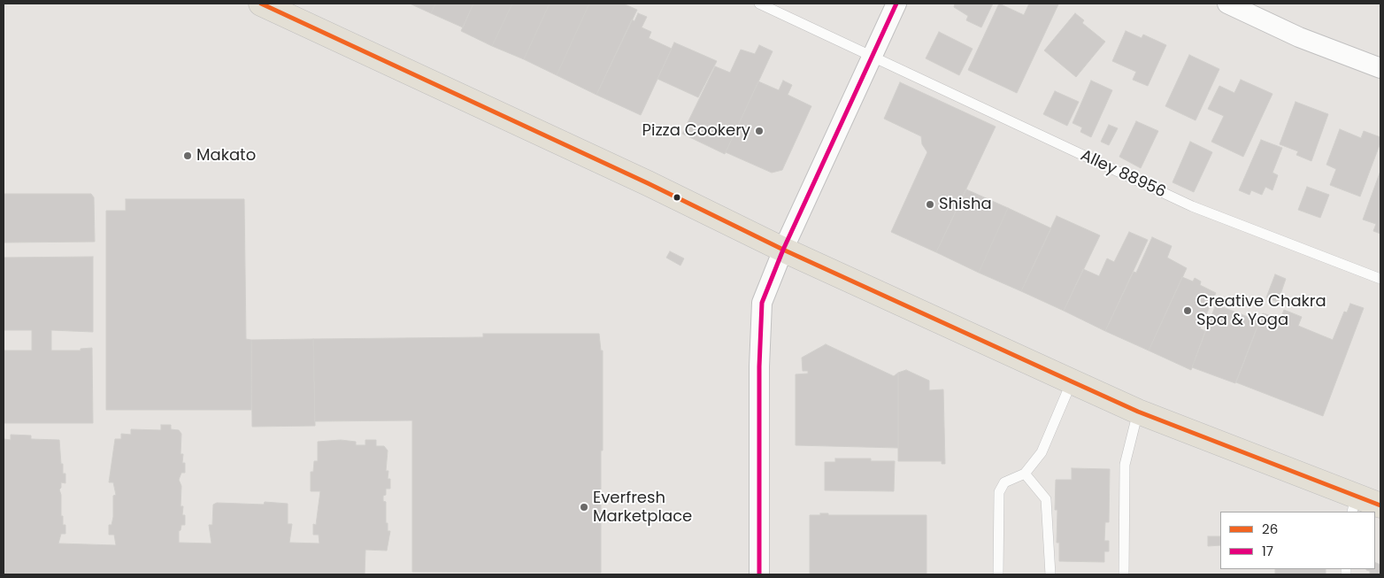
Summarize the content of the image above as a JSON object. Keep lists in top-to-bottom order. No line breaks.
{"streets":{"lane":["Alley 88956"]},"places":["Pizza Cookery","Makato","Shisha","Creative Chakra Spa & Yoga","Everfresh Marketplace"],"lines":["transit line 26","transit line 17"],"legend":["26","17"]}
